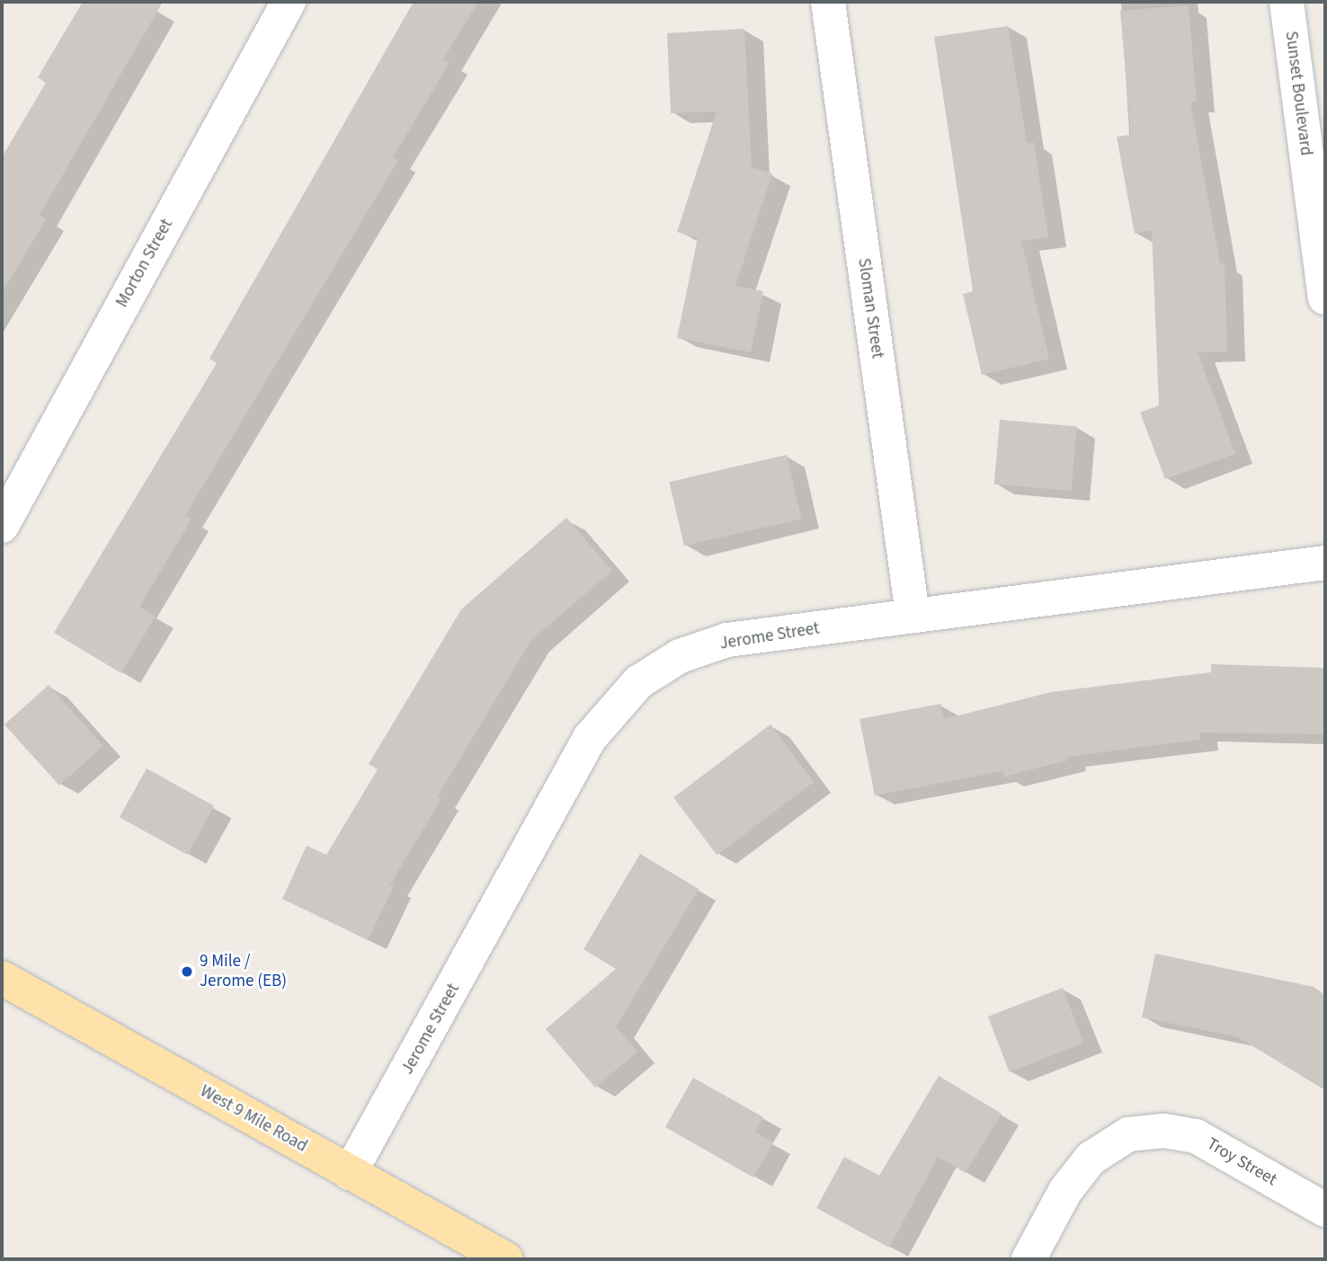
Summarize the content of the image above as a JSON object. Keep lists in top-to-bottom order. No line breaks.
{"streets":{"main road":["West 9 Mile Road"],"street":["Sunset Boulevard","Morton Street","Sloman Street","Jerome Street","Troy Street"]},"crossings":[["Sloman Street","Jerome Street"],["Jerome Street","West 9 Mile Road"]],"places":["9 Mile / Jerome (EB)"]}
